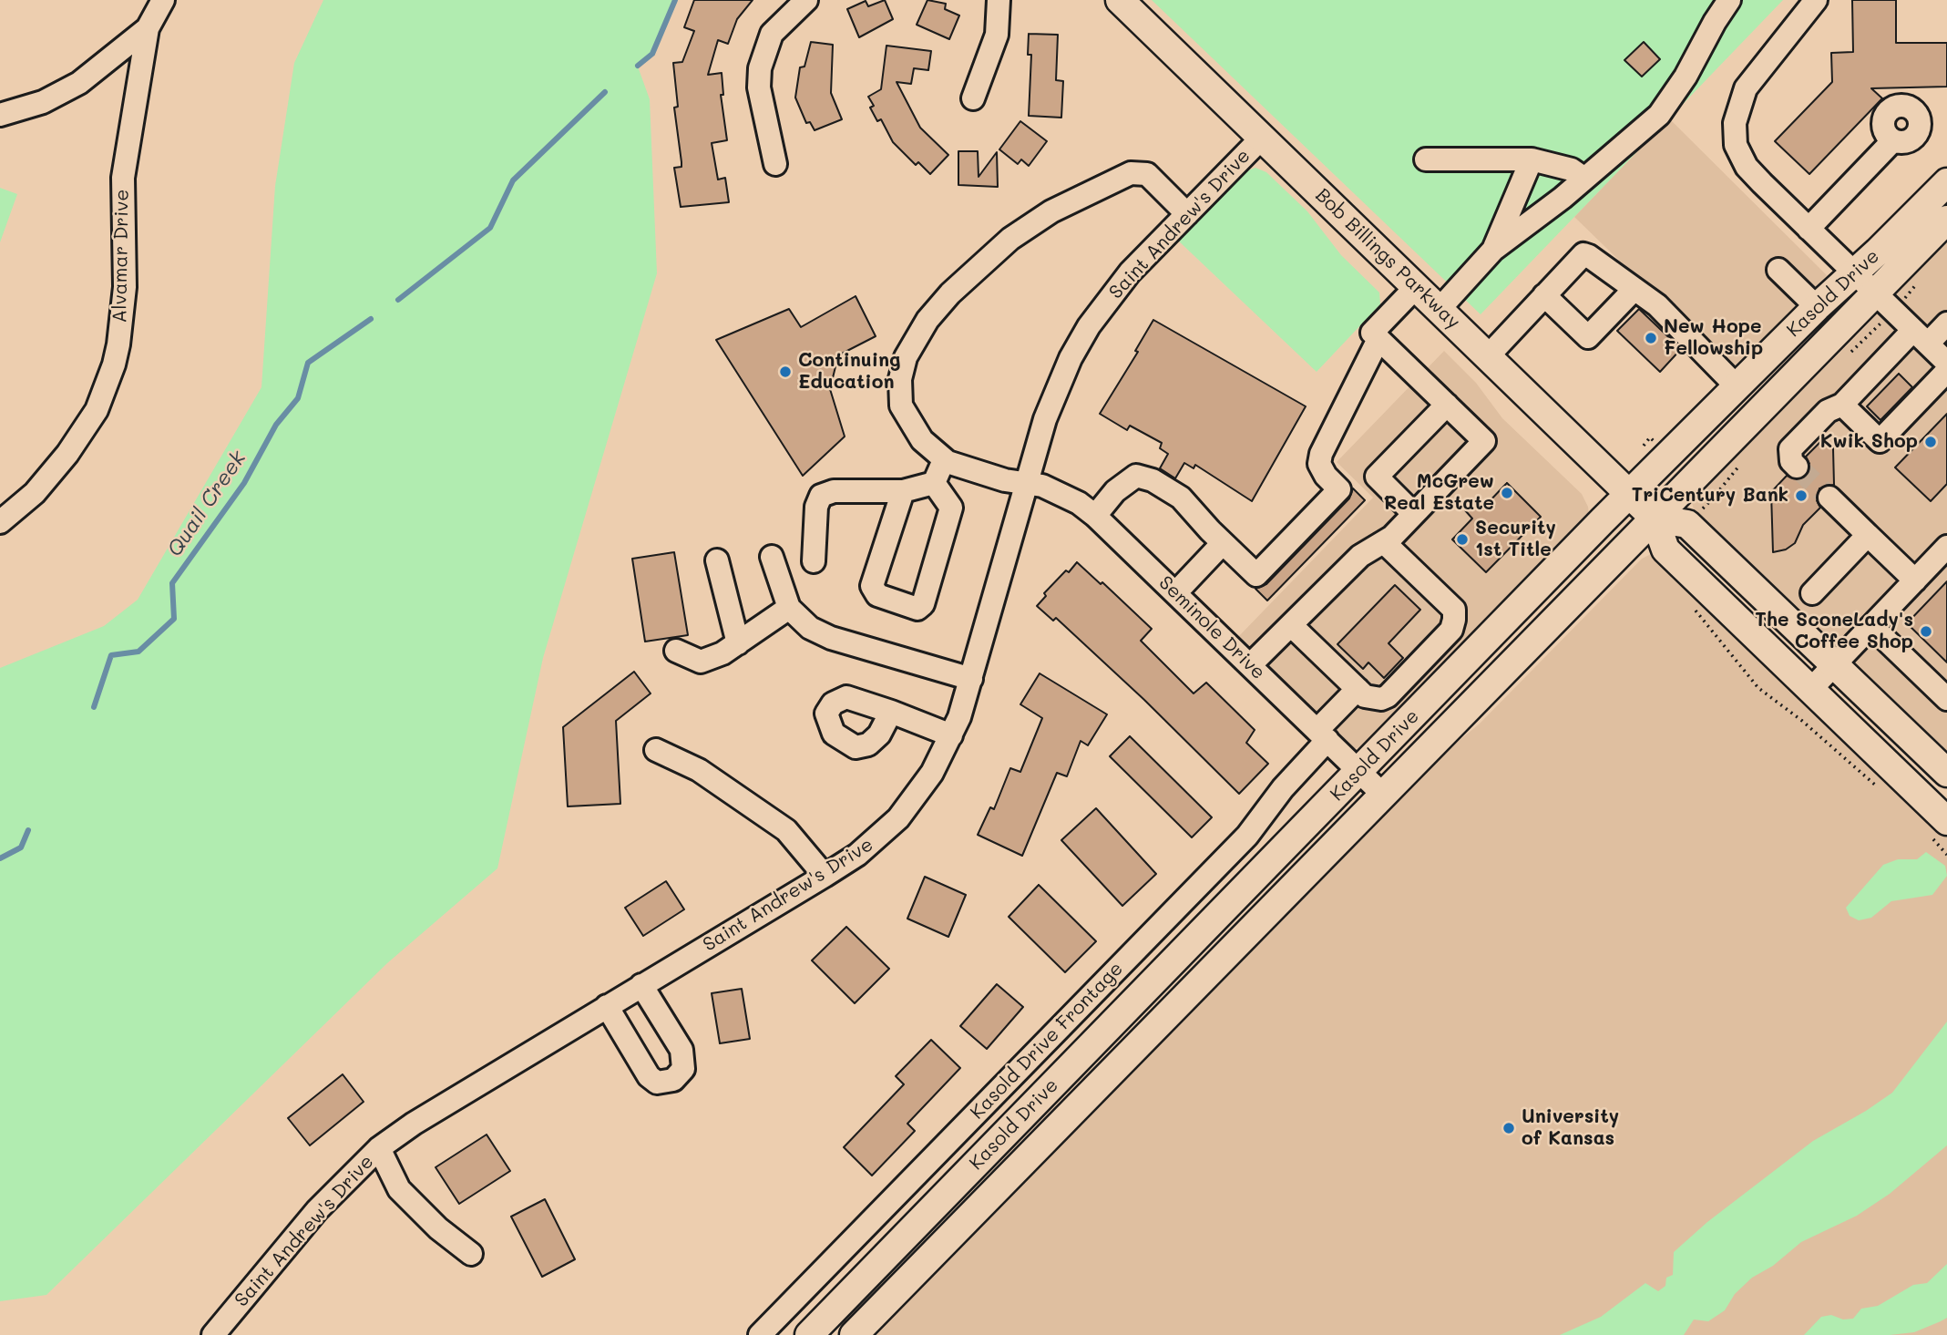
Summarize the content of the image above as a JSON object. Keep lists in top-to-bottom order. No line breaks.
{"streets":{"main road":["Bob Billings Parkway","Kasold Drive"],"street":["Saint Andrew's Drive","Alvamar Drive","Seminole Drive","Kasold Drive Frontage"]},"crossings":[["Saint Andrew's Drive","Bob Billings Parkway"],["Saint Andrew's Drive","Seminole Drive"],["Bob Billings Parkway","Kasold Drive"],["Kasold Drive","Seminole Drive"],["Seminole Drive","Kasold Drive Frontage"]],"water":["Quail Creek"],"places":["New Hope Fellowship","Continuing Education","Kwik Shop","McGrew Real Estate","TriCentury Bank","Security 1st Title","The SconeLady's Coffee Shop","University of Kansas"]}
